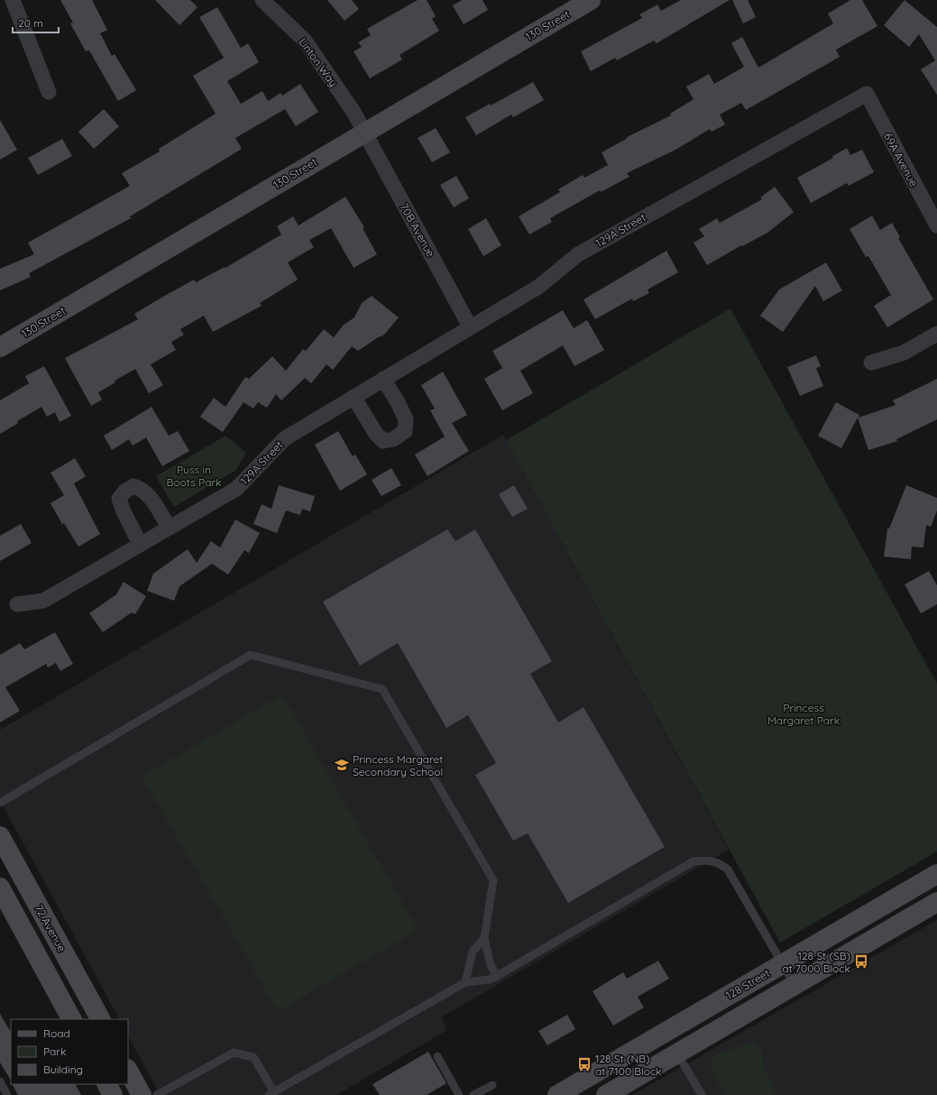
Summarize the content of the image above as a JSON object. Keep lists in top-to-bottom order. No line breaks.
{"streets":{"main road":["130 Street","72 Avenue","128 Street"],"street":["Linton Way","69A Avenue","70B Avenue","129A Street"]},"crossings":[["130 Street","Linton Way"],["130 Street","70B Avenue"],["Linton Way","70B Avenue"],["69A Avenue","129A Street"],["70B Avenue","129A Street"]],"parks":["Puss in Boots Park","Princess Margaret Park"],"places":{"school or university":["Princess Margaret Secondary School"],"bus stop":["128 St (SB) at 7000 Block","128 St (NB) at 7100 Block"]},"legend":["Road","Park","Building"],"scale_bar":"20 m"}
